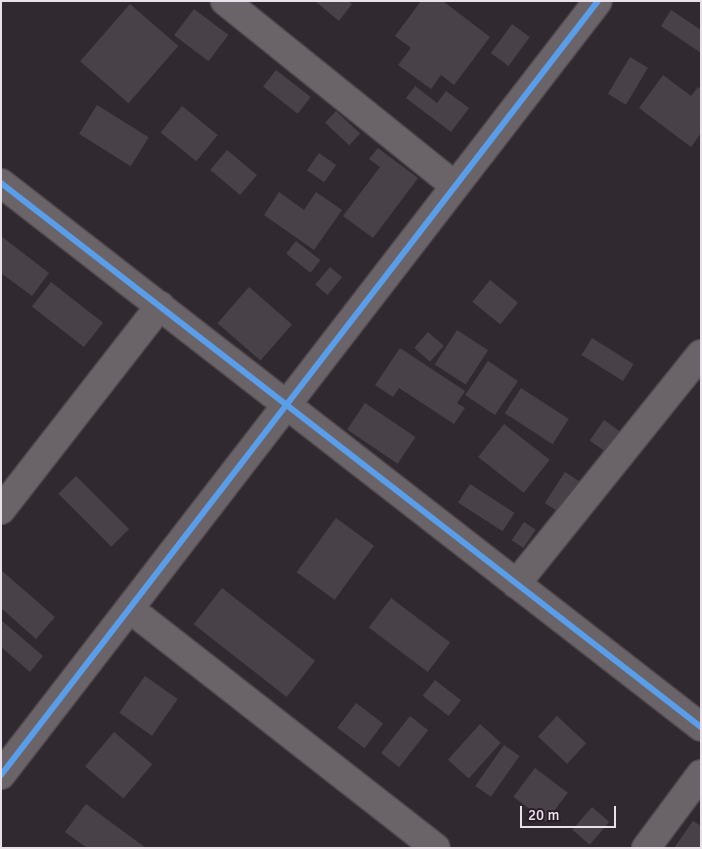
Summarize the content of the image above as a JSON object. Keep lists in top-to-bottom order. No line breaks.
{"scale_bar":"20 m"}
